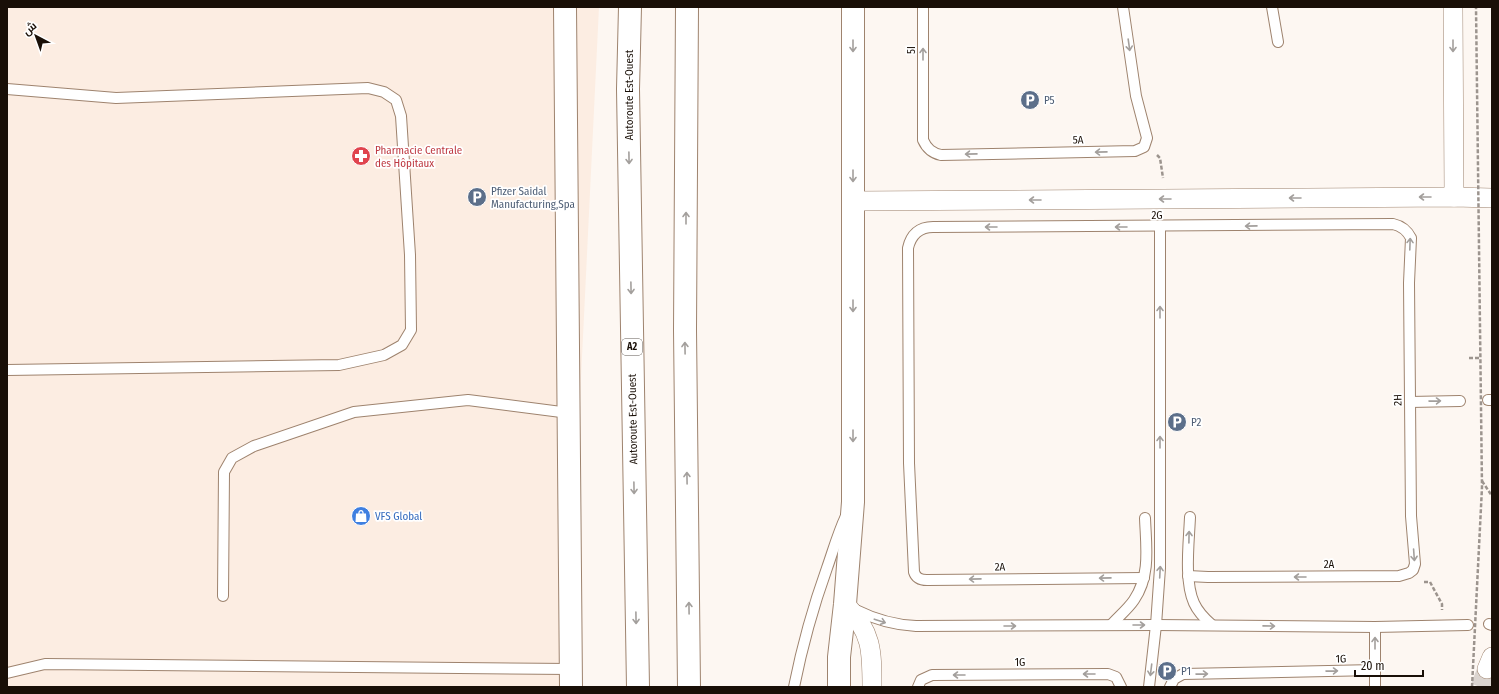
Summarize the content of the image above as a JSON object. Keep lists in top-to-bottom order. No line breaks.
{"streets":{"main road":["Autoroute Est-Ouest","A2"],"lane":["5I","5A","2G","2H","2A","1G"]},"crossings":[["5I","5A"],["2G","2H"],["2G","2A"],["2H","2A"]],"one_way":["5I","5A","2H"],"places":{"parking":["P5","Pfizer Saidal Manufacturing,Spa","P2","P1"],"pharmacy":["Pharmacie Centrale des Hôpitaux"],"shop":["VFS Global"]},"scale_bar":"20 m","north":"top left"}
